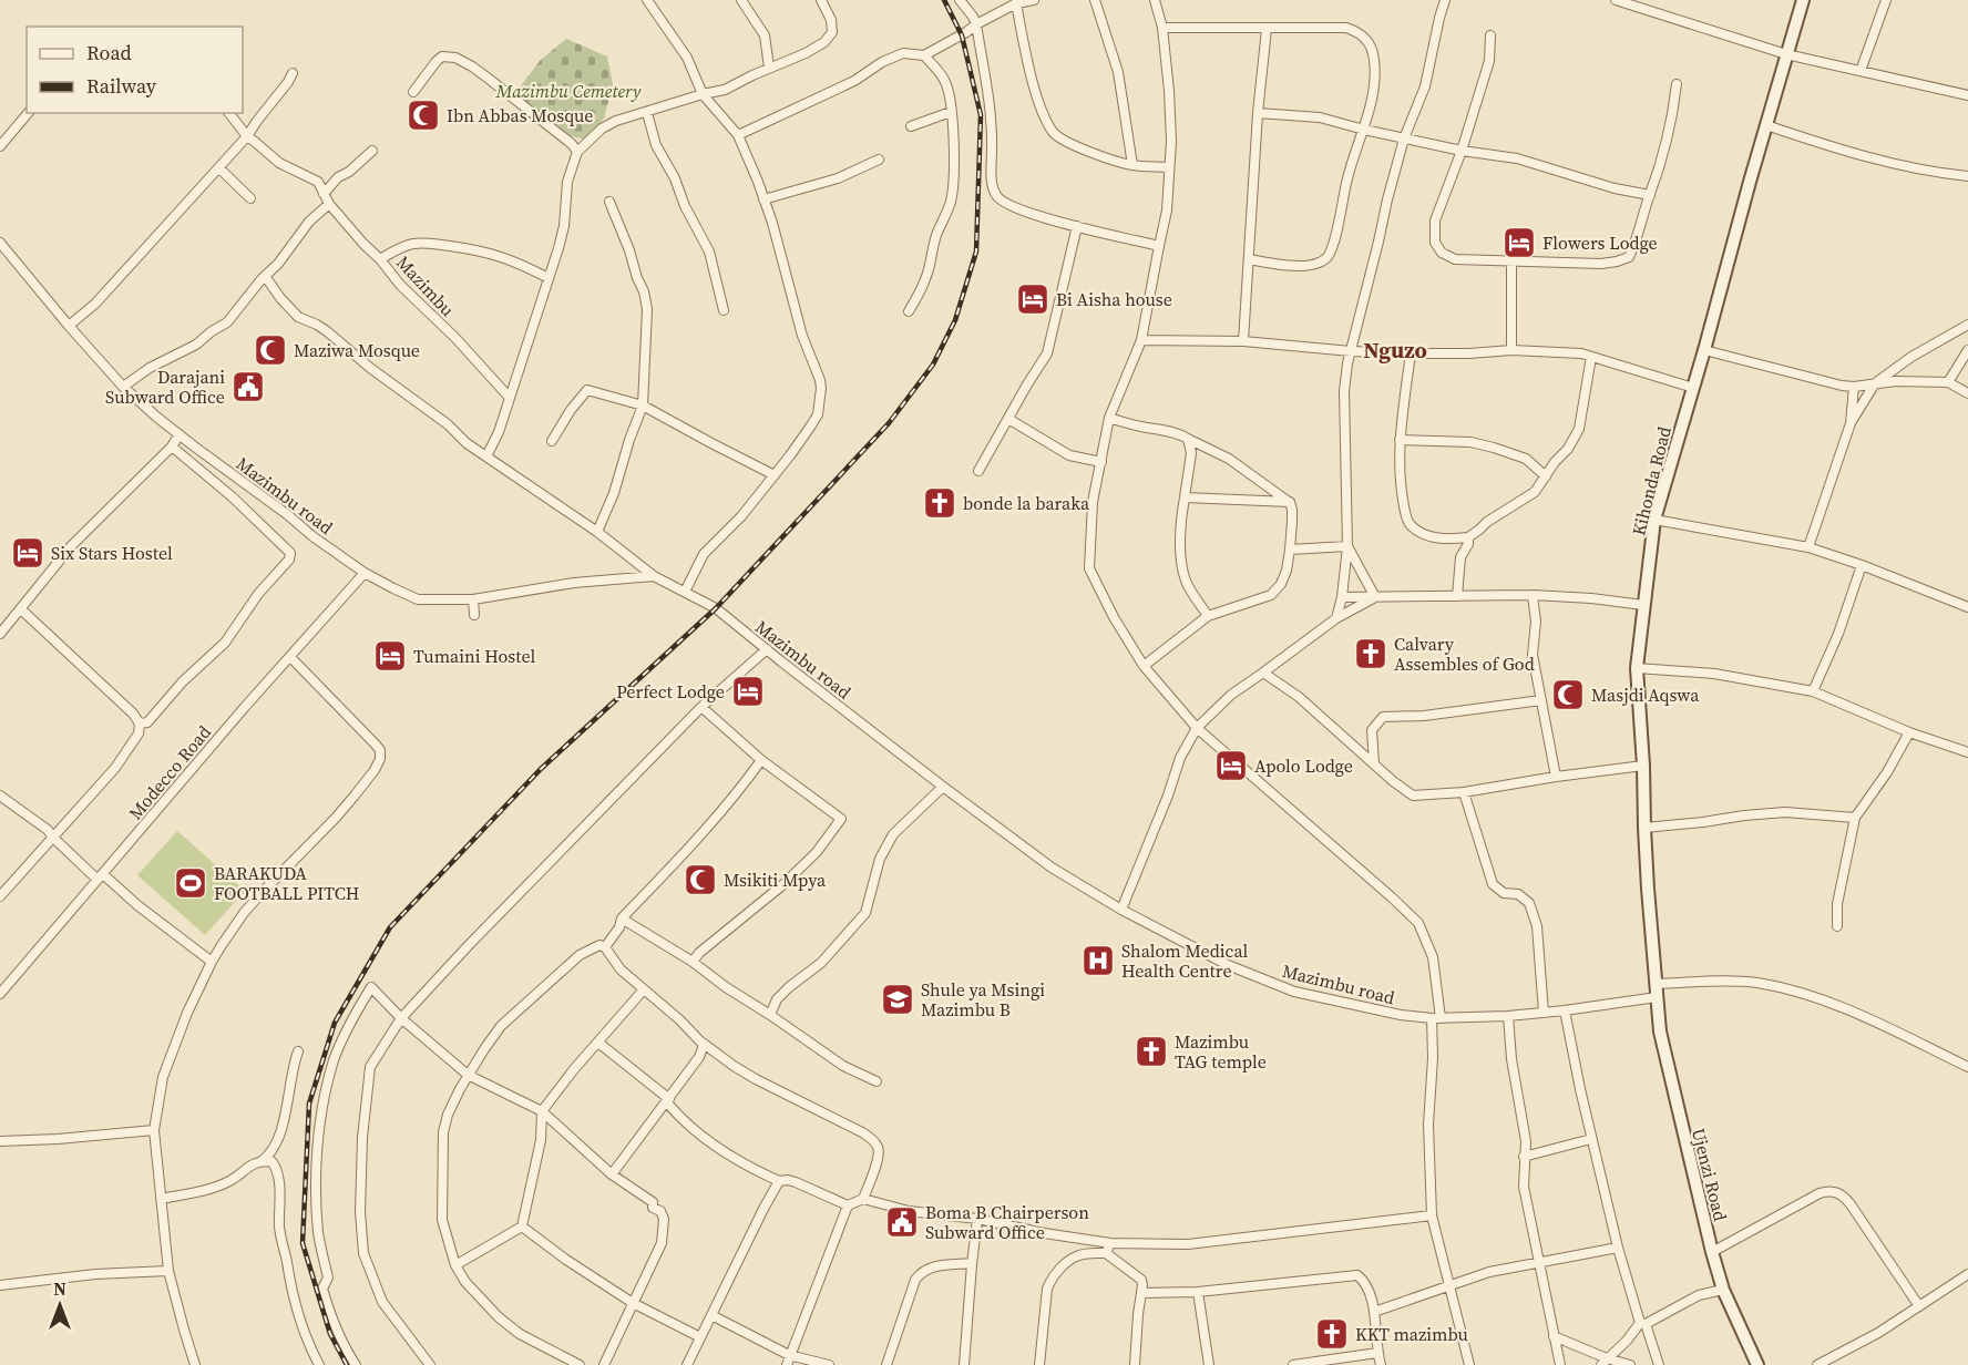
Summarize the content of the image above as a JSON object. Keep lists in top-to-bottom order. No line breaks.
{"streets":{"street":["Mazimbu","Kihonda Road","Mazimbu road","Modecco Road","Ujenzi Road"]},"crossings":[["Kihonda Road","Mazimbu road"],["Kihonda Road","Ujenzi Road"],["Mazimbu road","Modecco Road"],["Mazimbu road","Ujenzi Road"]],"districts":["Nguzo"],"parks":["Mazimbu Cemetery"],"places":{"mosque":["Ibn Abbas Mosque","Maziwa Mosque","Masjdi Aqswa","Msikiti Mpya"],"hotel":["Flowers Lodge","Bi Aisha house","Six Stars Hostel","Tumaini Hostel","Perfect Lodge","Apolo Lodge"],"public building":["Darajani Subward Office","Boma B Chairperson Subward Office"],"church":["bonde la baraka","Calvary Assembles of God","Mazimbu TAG temple","KKT mazimbu"],"sports":["BARAKUDA FOOTBALL PITCH"],"hospital":["Shalom Medical Health Centre"],"school or university":["Shule ya Msingi Mazimbu B"]},"legend":["Road","Railway"],"north":"top"}
